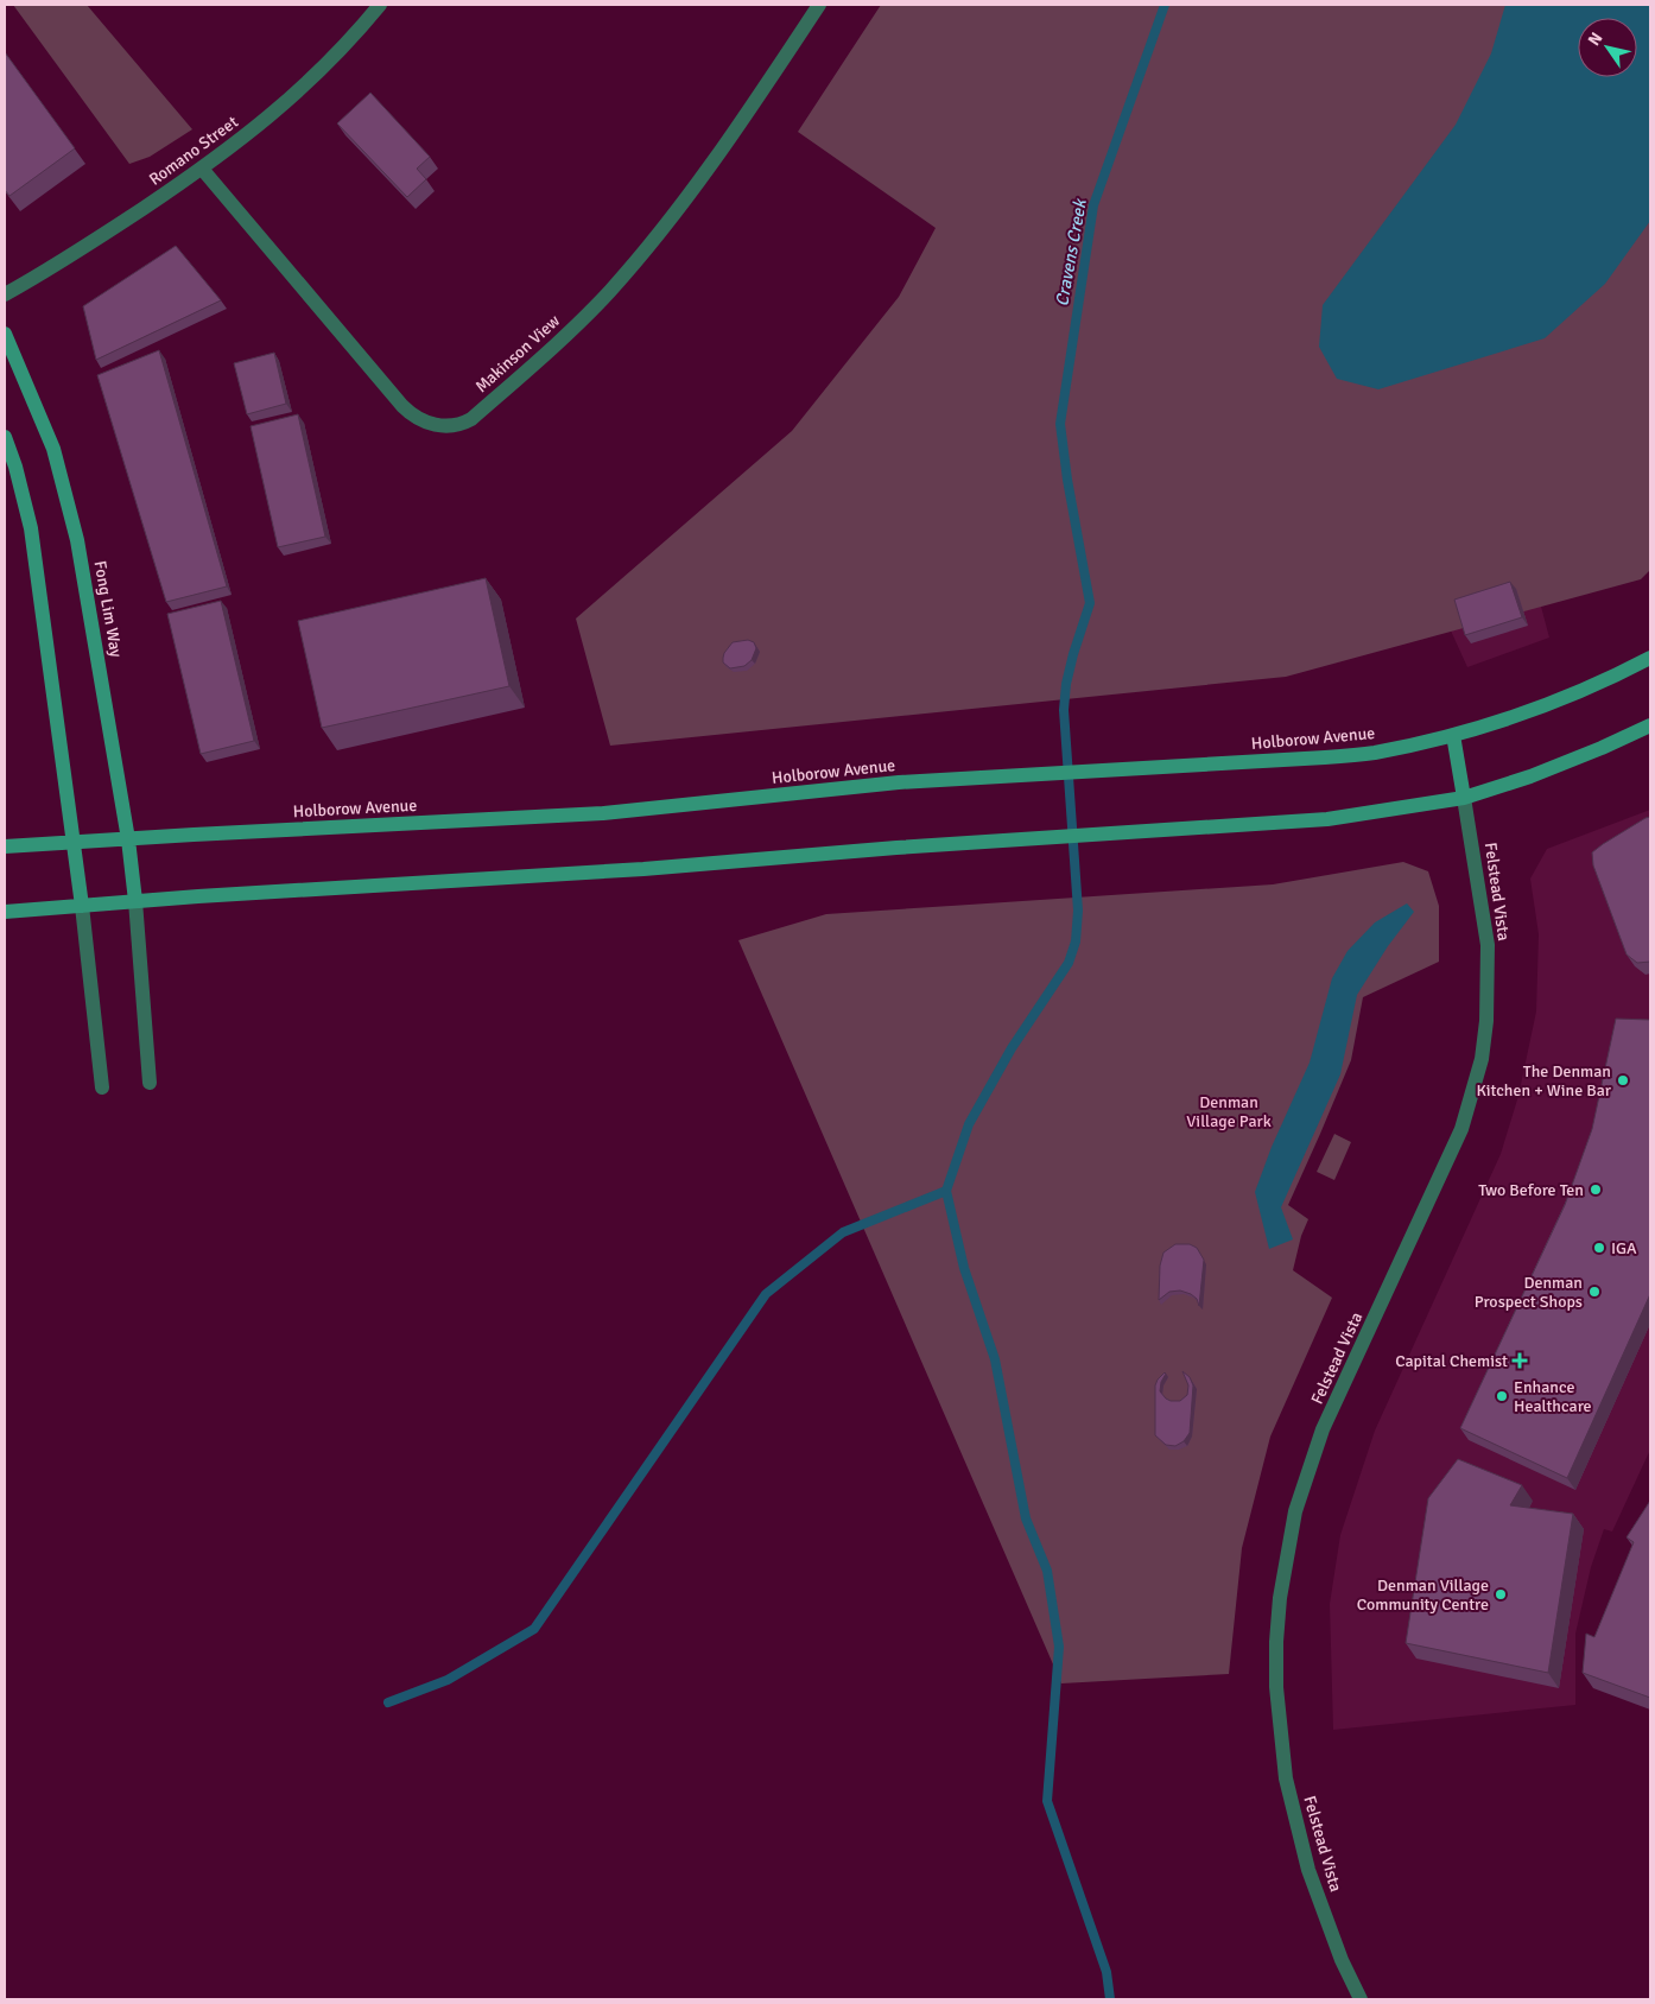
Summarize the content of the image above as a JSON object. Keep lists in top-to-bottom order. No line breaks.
{"streets":{"main road":["Fong Lim Way","Holborow Avenue","Felstead Vista"],"street":["Romano Street","Makinson View"]},"crossings":[["Romano Street","Makinson View"],["Fong Lim Way","Holborow Avenue"],["Holborow Avenue","Felstead Vista"]],"water":["Cravens Creek"],"parks":["Denman Village Park"],"places":{"other":["The Denman Kitchen + Wine Bar","Two Before Ten","IGA","Denman Prospect Shops","Enhance Healthcare","Denman Village Community Centre"],"health":["Capital Chemist"]},"north":"top left"}
